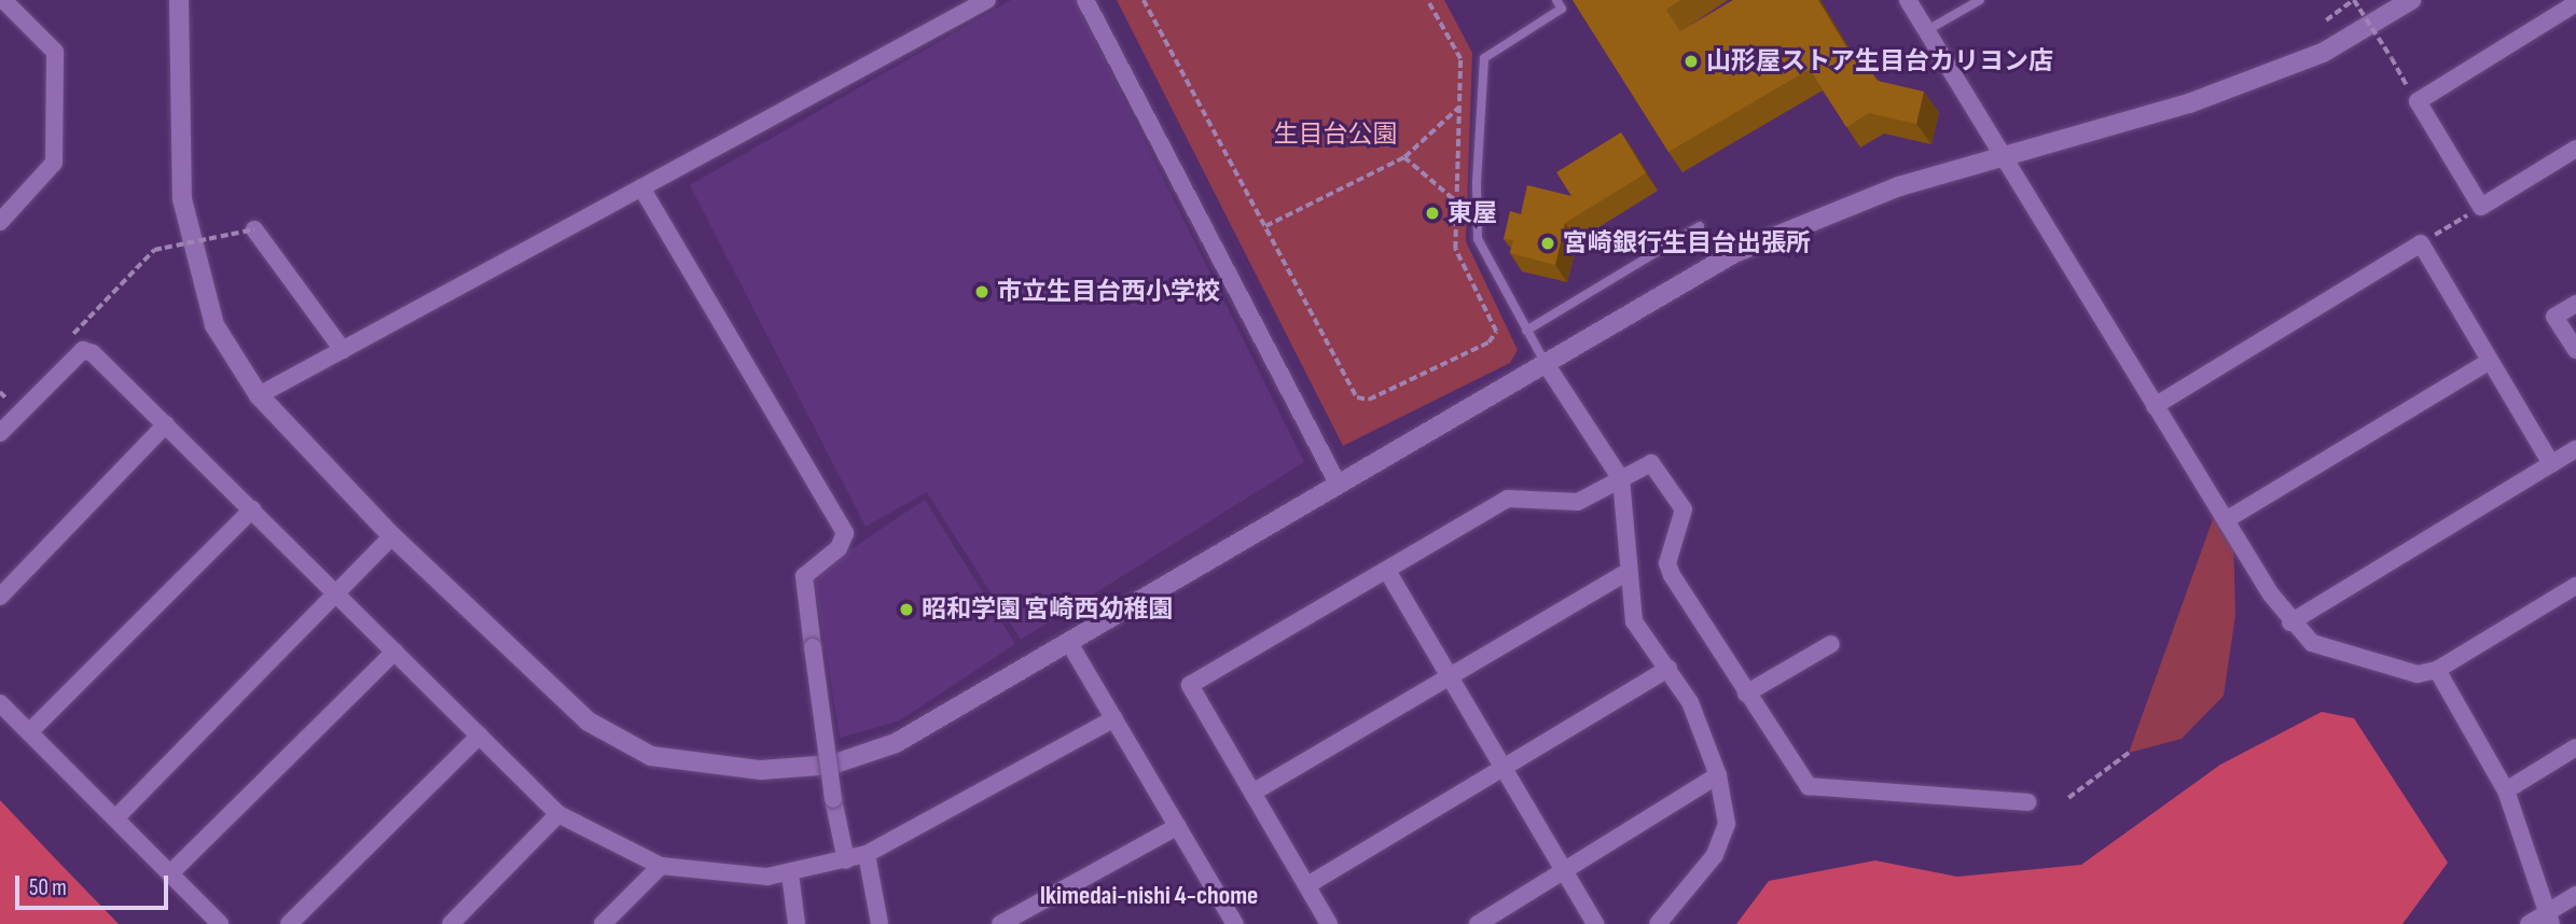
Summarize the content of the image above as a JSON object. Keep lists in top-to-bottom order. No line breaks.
{"districts":["Ikimedai-nishi 4-chome"],"parks":["生目台公園"],"places":["山形屋ストア生目台カリヨン店","東屋","宮崎銀行生目台出張所","市立生目台西小学校","昭和学園 宮崎西幼稚園"],"scale_bar":"50 m"}
